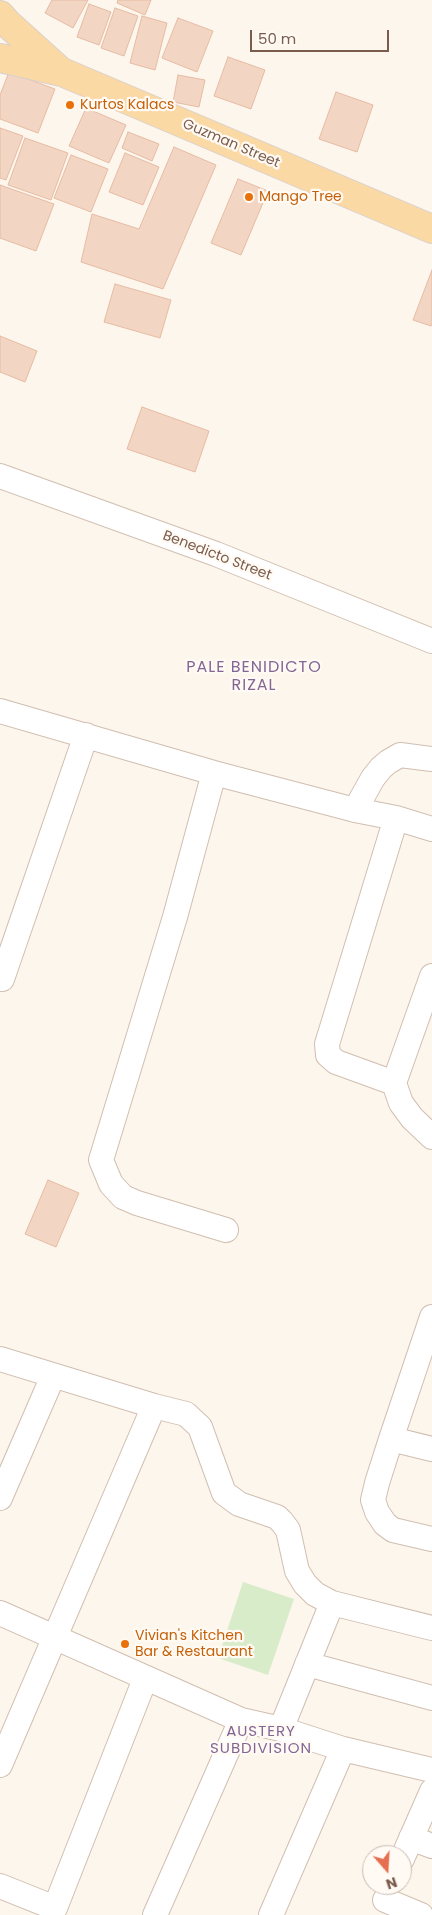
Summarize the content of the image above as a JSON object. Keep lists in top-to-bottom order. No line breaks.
{"streets":{"main road":["Guzman Street"],"street":["Benedicto Street"]},"districts":["PALE BENIDICTO RIZAL","AUSTERY SUBDIVISION"],"places":["Kurtos Kalacs","Mango Tree","Vivian's Kitchen Bar & Restaurant"],"scale_bar":"50 m","north":"bottom"}
